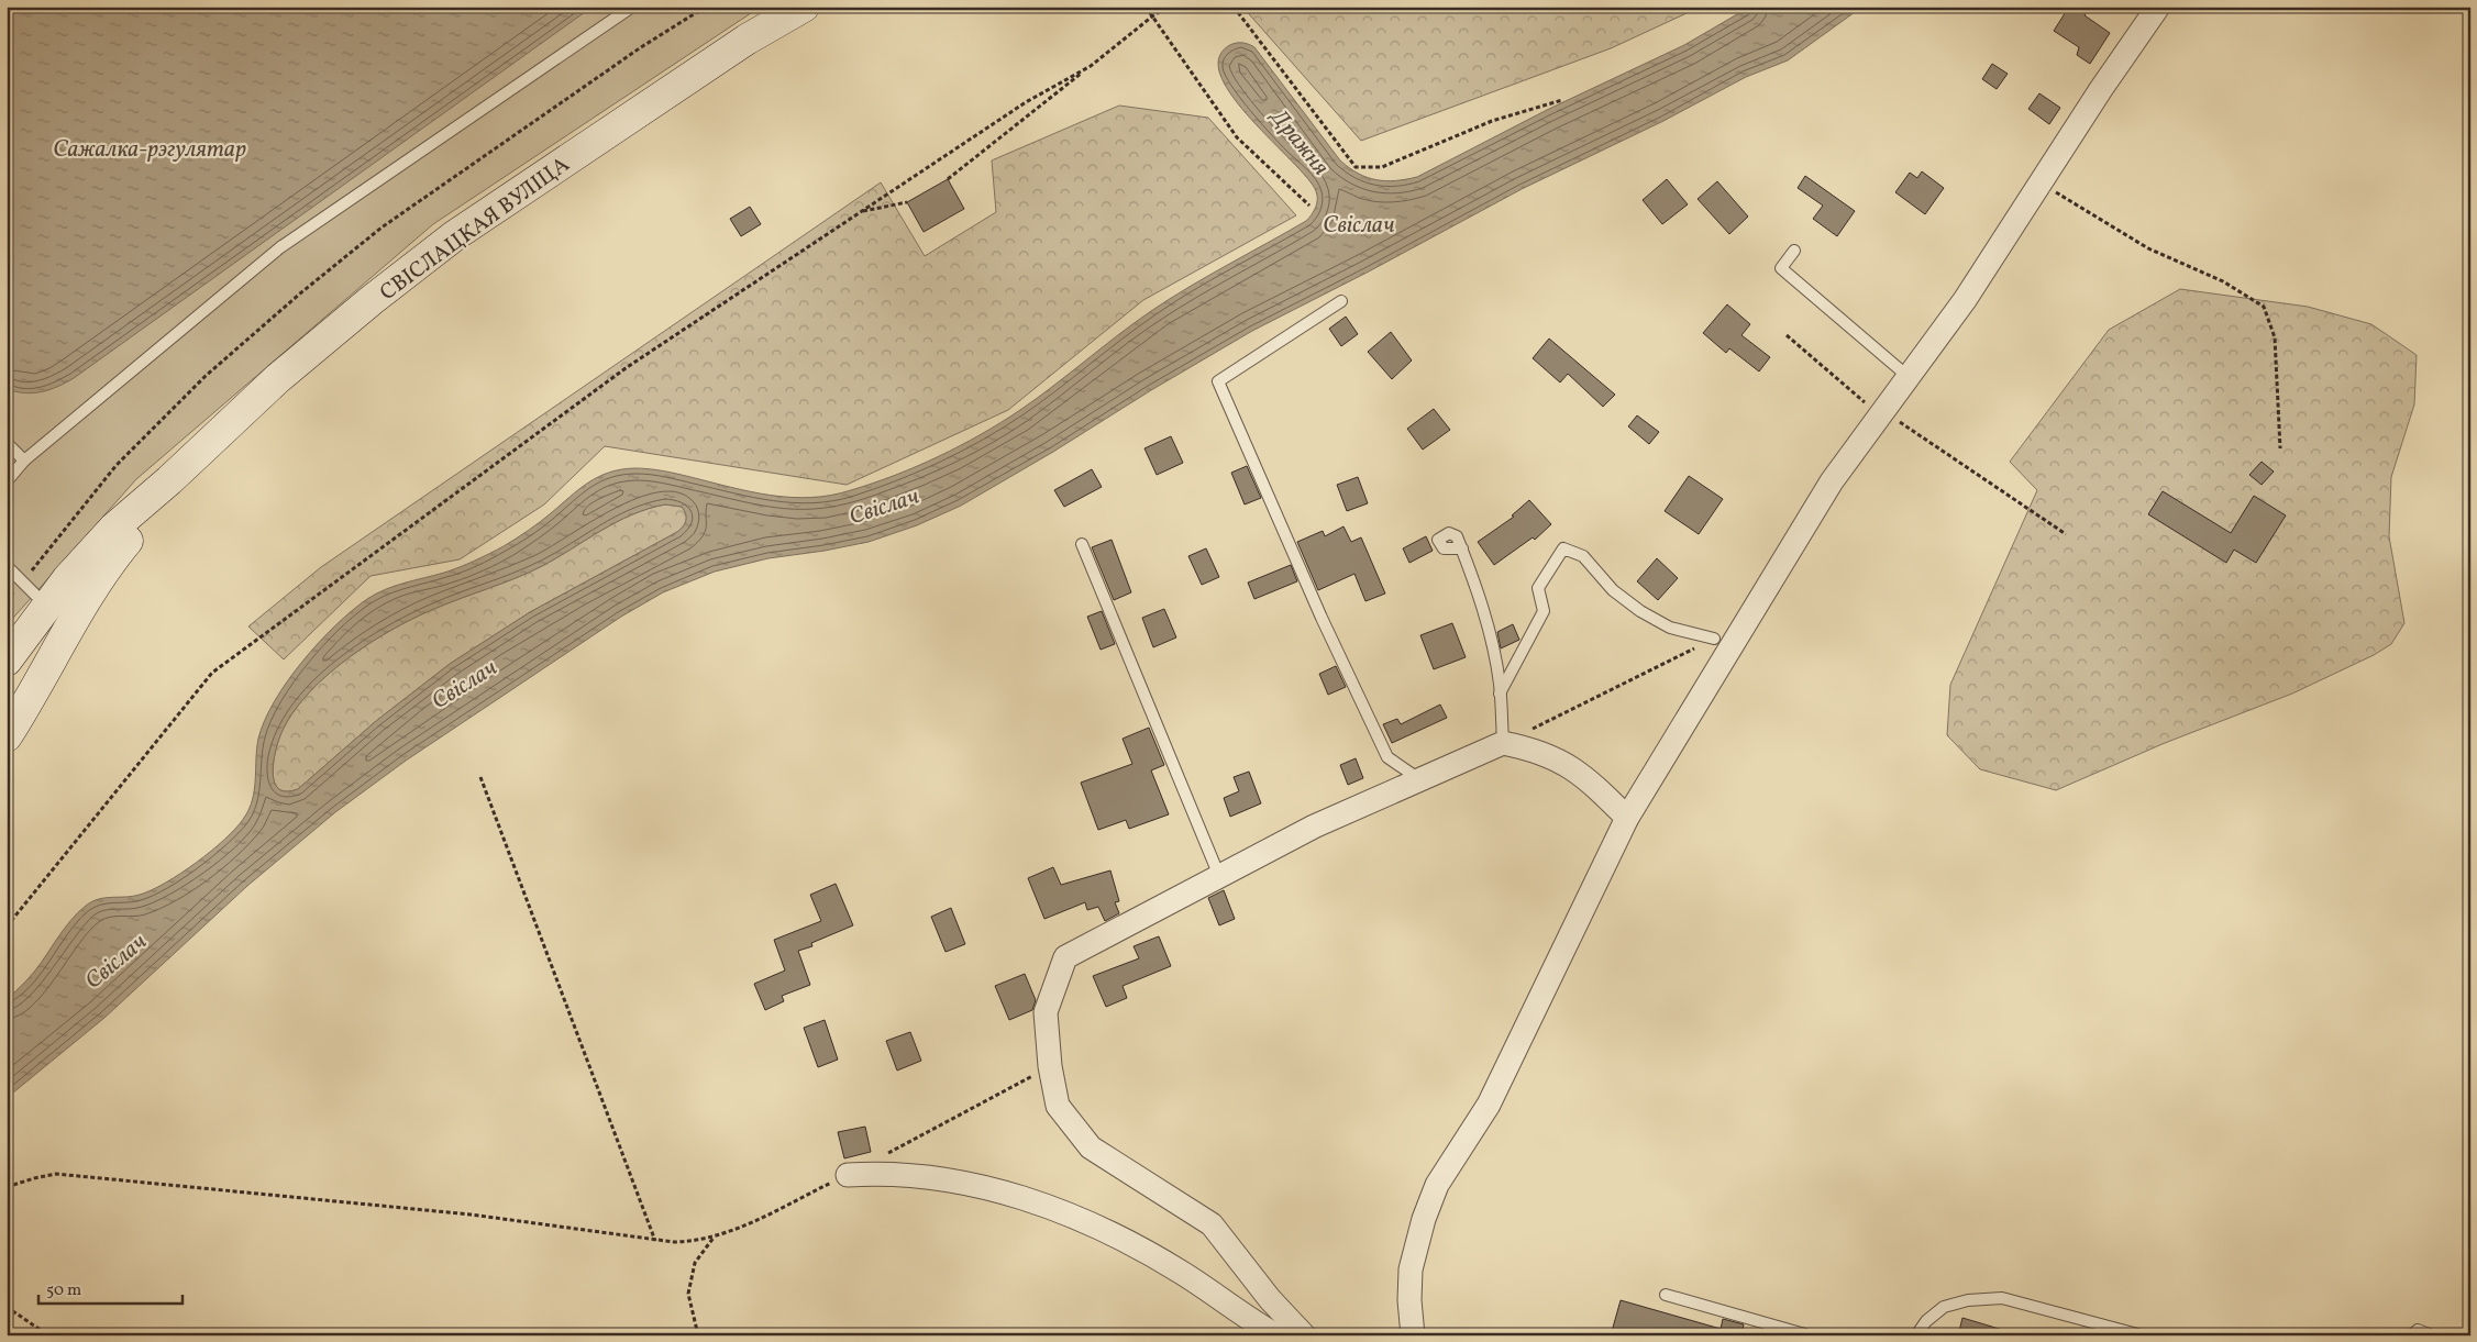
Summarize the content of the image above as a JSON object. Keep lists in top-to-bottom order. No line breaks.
{"streets":{"main road":["СВІСЛАЦКАЯ ВУЛІЦА"]},"water":["Дражня","Сажалка-рэгулятар","Свіслач"],"scale_bar":"50 m"}
